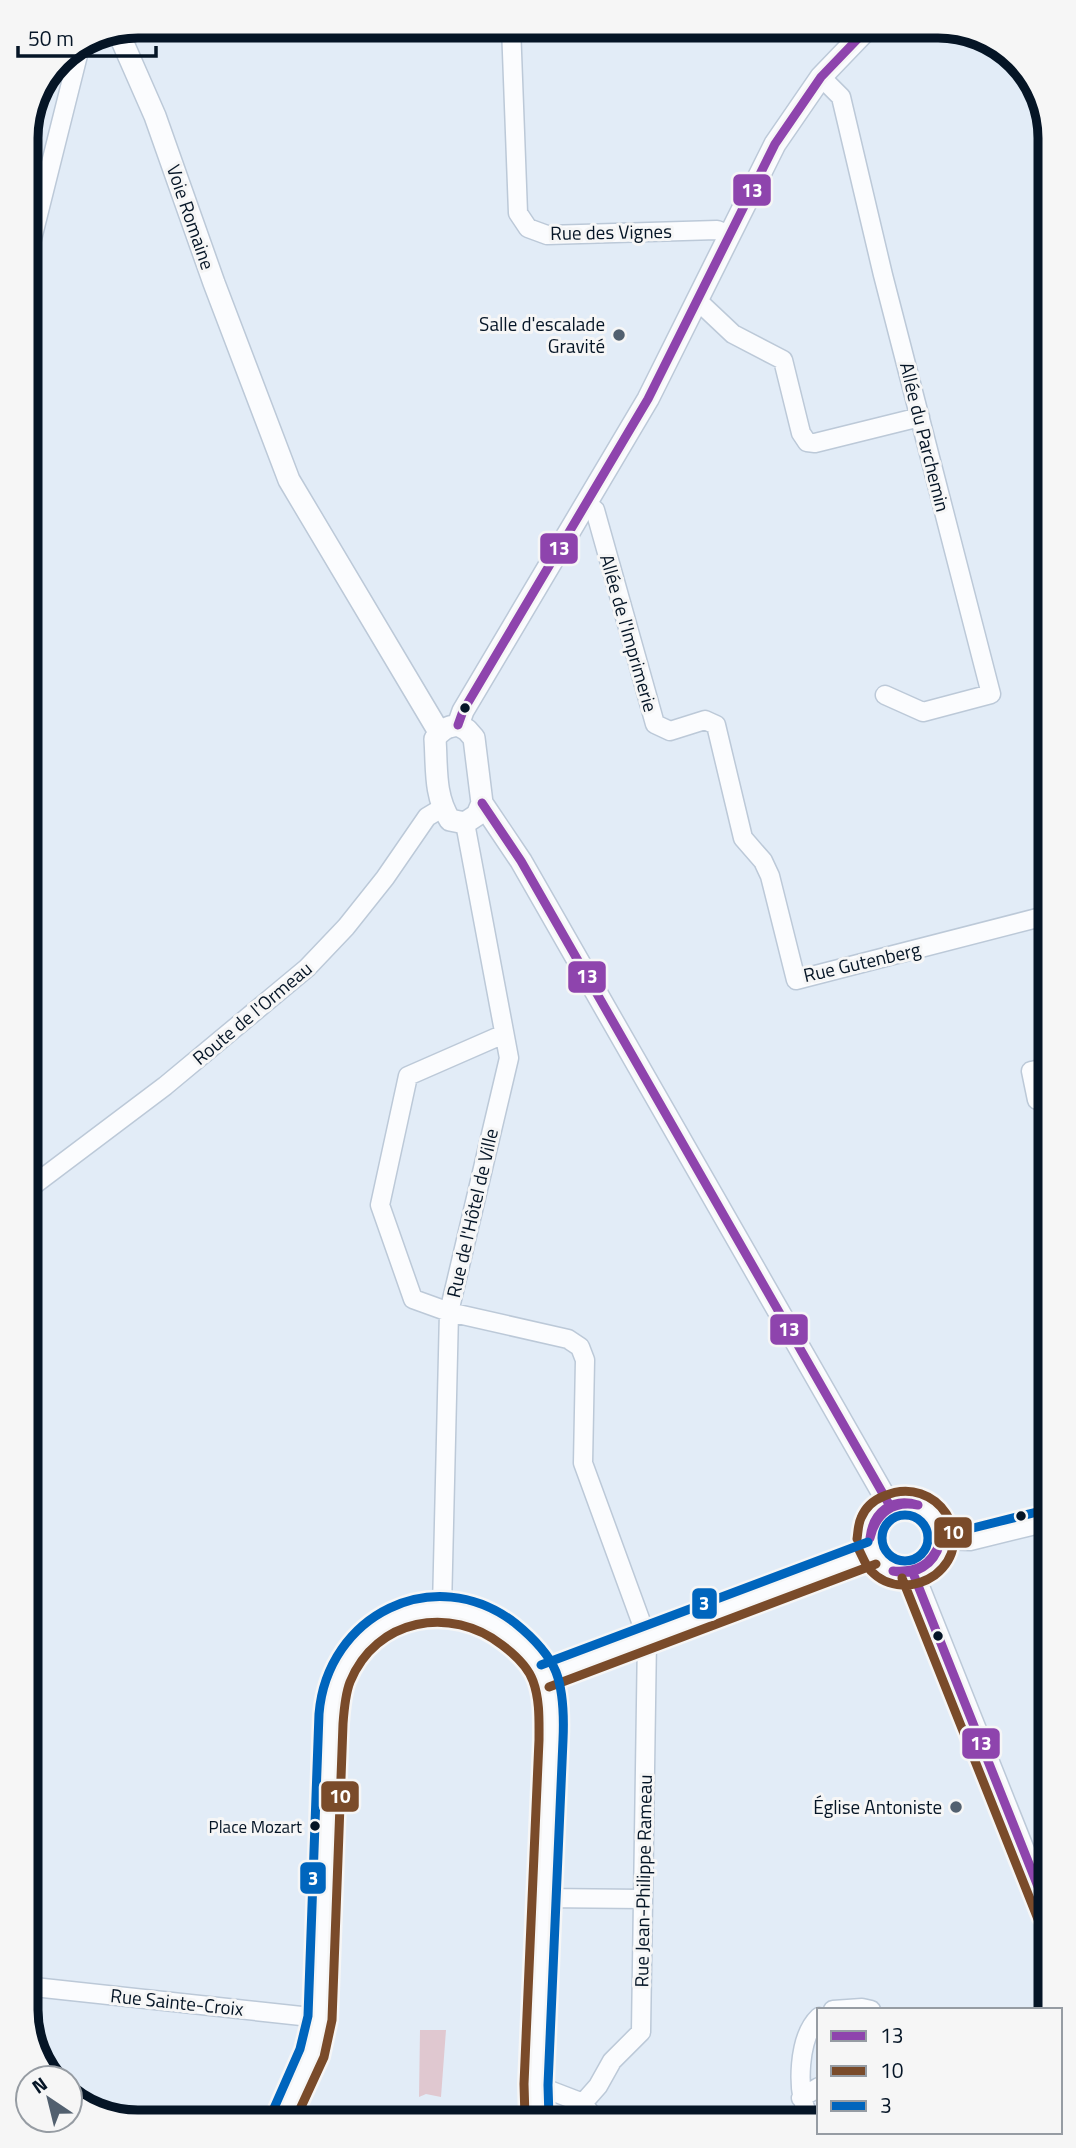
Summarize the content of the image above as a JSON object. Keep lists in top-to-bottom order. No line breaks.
{"streets":{"street":["Voie Romaine","Rue des Vignes","Allée du Parchemin","Allée de l'Imprimerie","Rue Gutenberg","Route de l'Ormeau","Rue de l'Hôtel de Ville","Rue Jean-Philippe Rameau","Rue Sainte-Croix"]},"crossings":[["Allée de l'Imprimerie","Rue Gutenberg"]],"places":["Salle d'escalade Gravité","Église Antoniste","Place Mozart"],"lines":["transit line 13","transit line 10","transit line 3"],"legend":["13","10","3"],"scale_bar":"50 m","north":"top left"}
